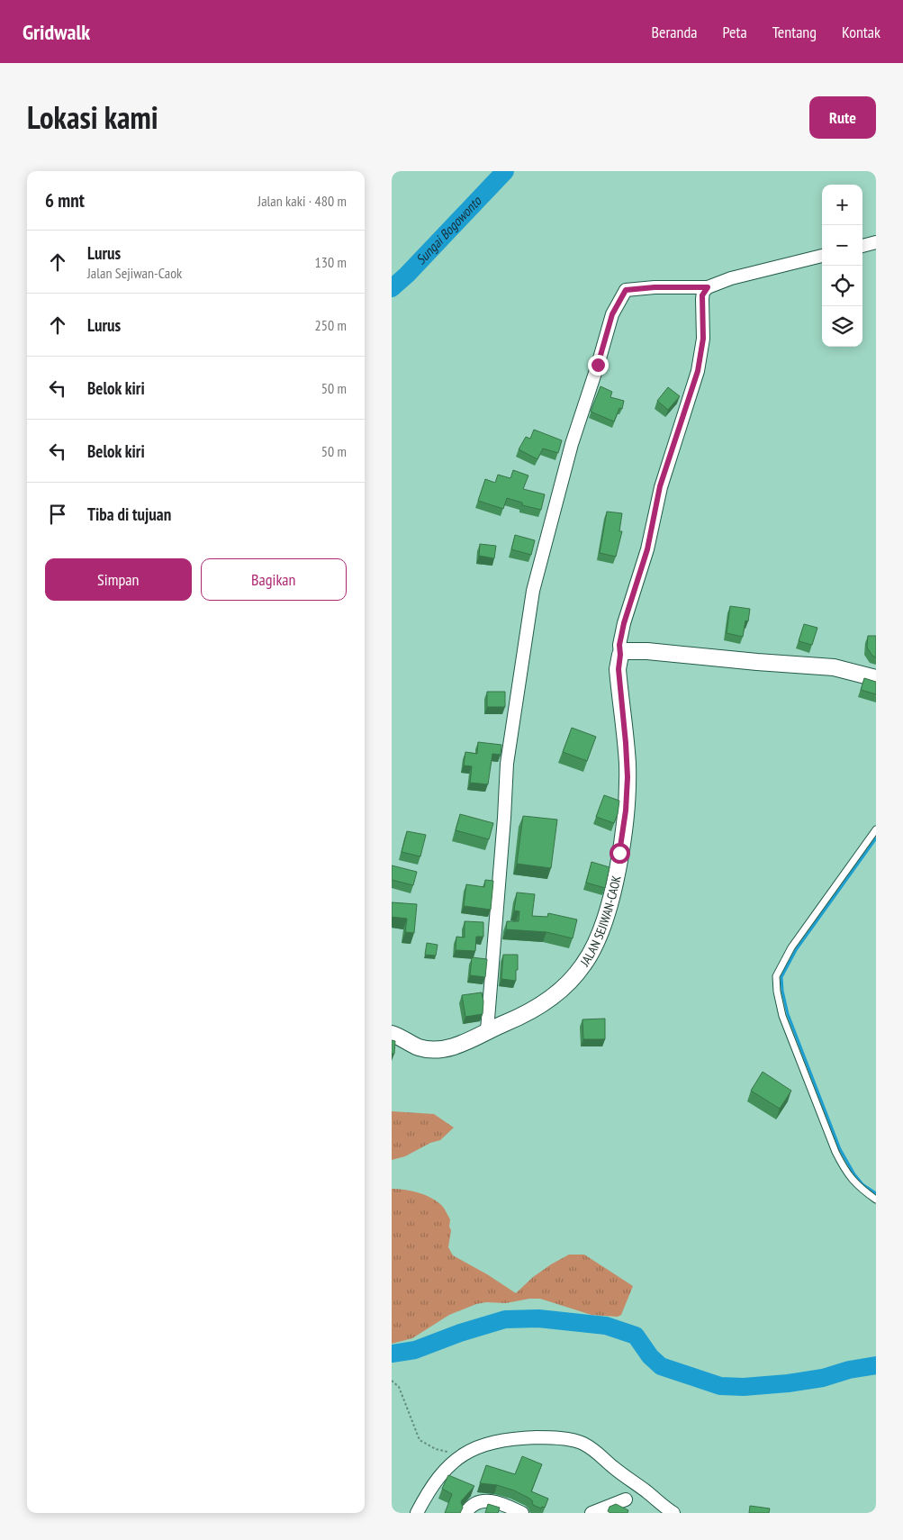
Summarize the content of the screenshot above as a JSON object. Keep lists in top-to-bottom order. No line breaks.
{"streets":{"street":["JALAN SEJIWAN-CAOK"]},"water":["Sungai Bogowonto"],"page":{"header":"Gridwalk","nav":["Beranda","Peta","Tentang","Kontak"],"title":"Lokasi kami","buttons":["Rute",["Simpan","Bagikan"]],"heading":["6 mnt","Jalan kaki · 480 m"],"map_buttons":["+","−"],"list":[["Lurus","Jalan Sejiwan-Caok","130 m"],["Lurus","250 m"],["Belok kiri","50 m"],["Belok kiri","50 m"],"Tiba di tujuan"]}}
